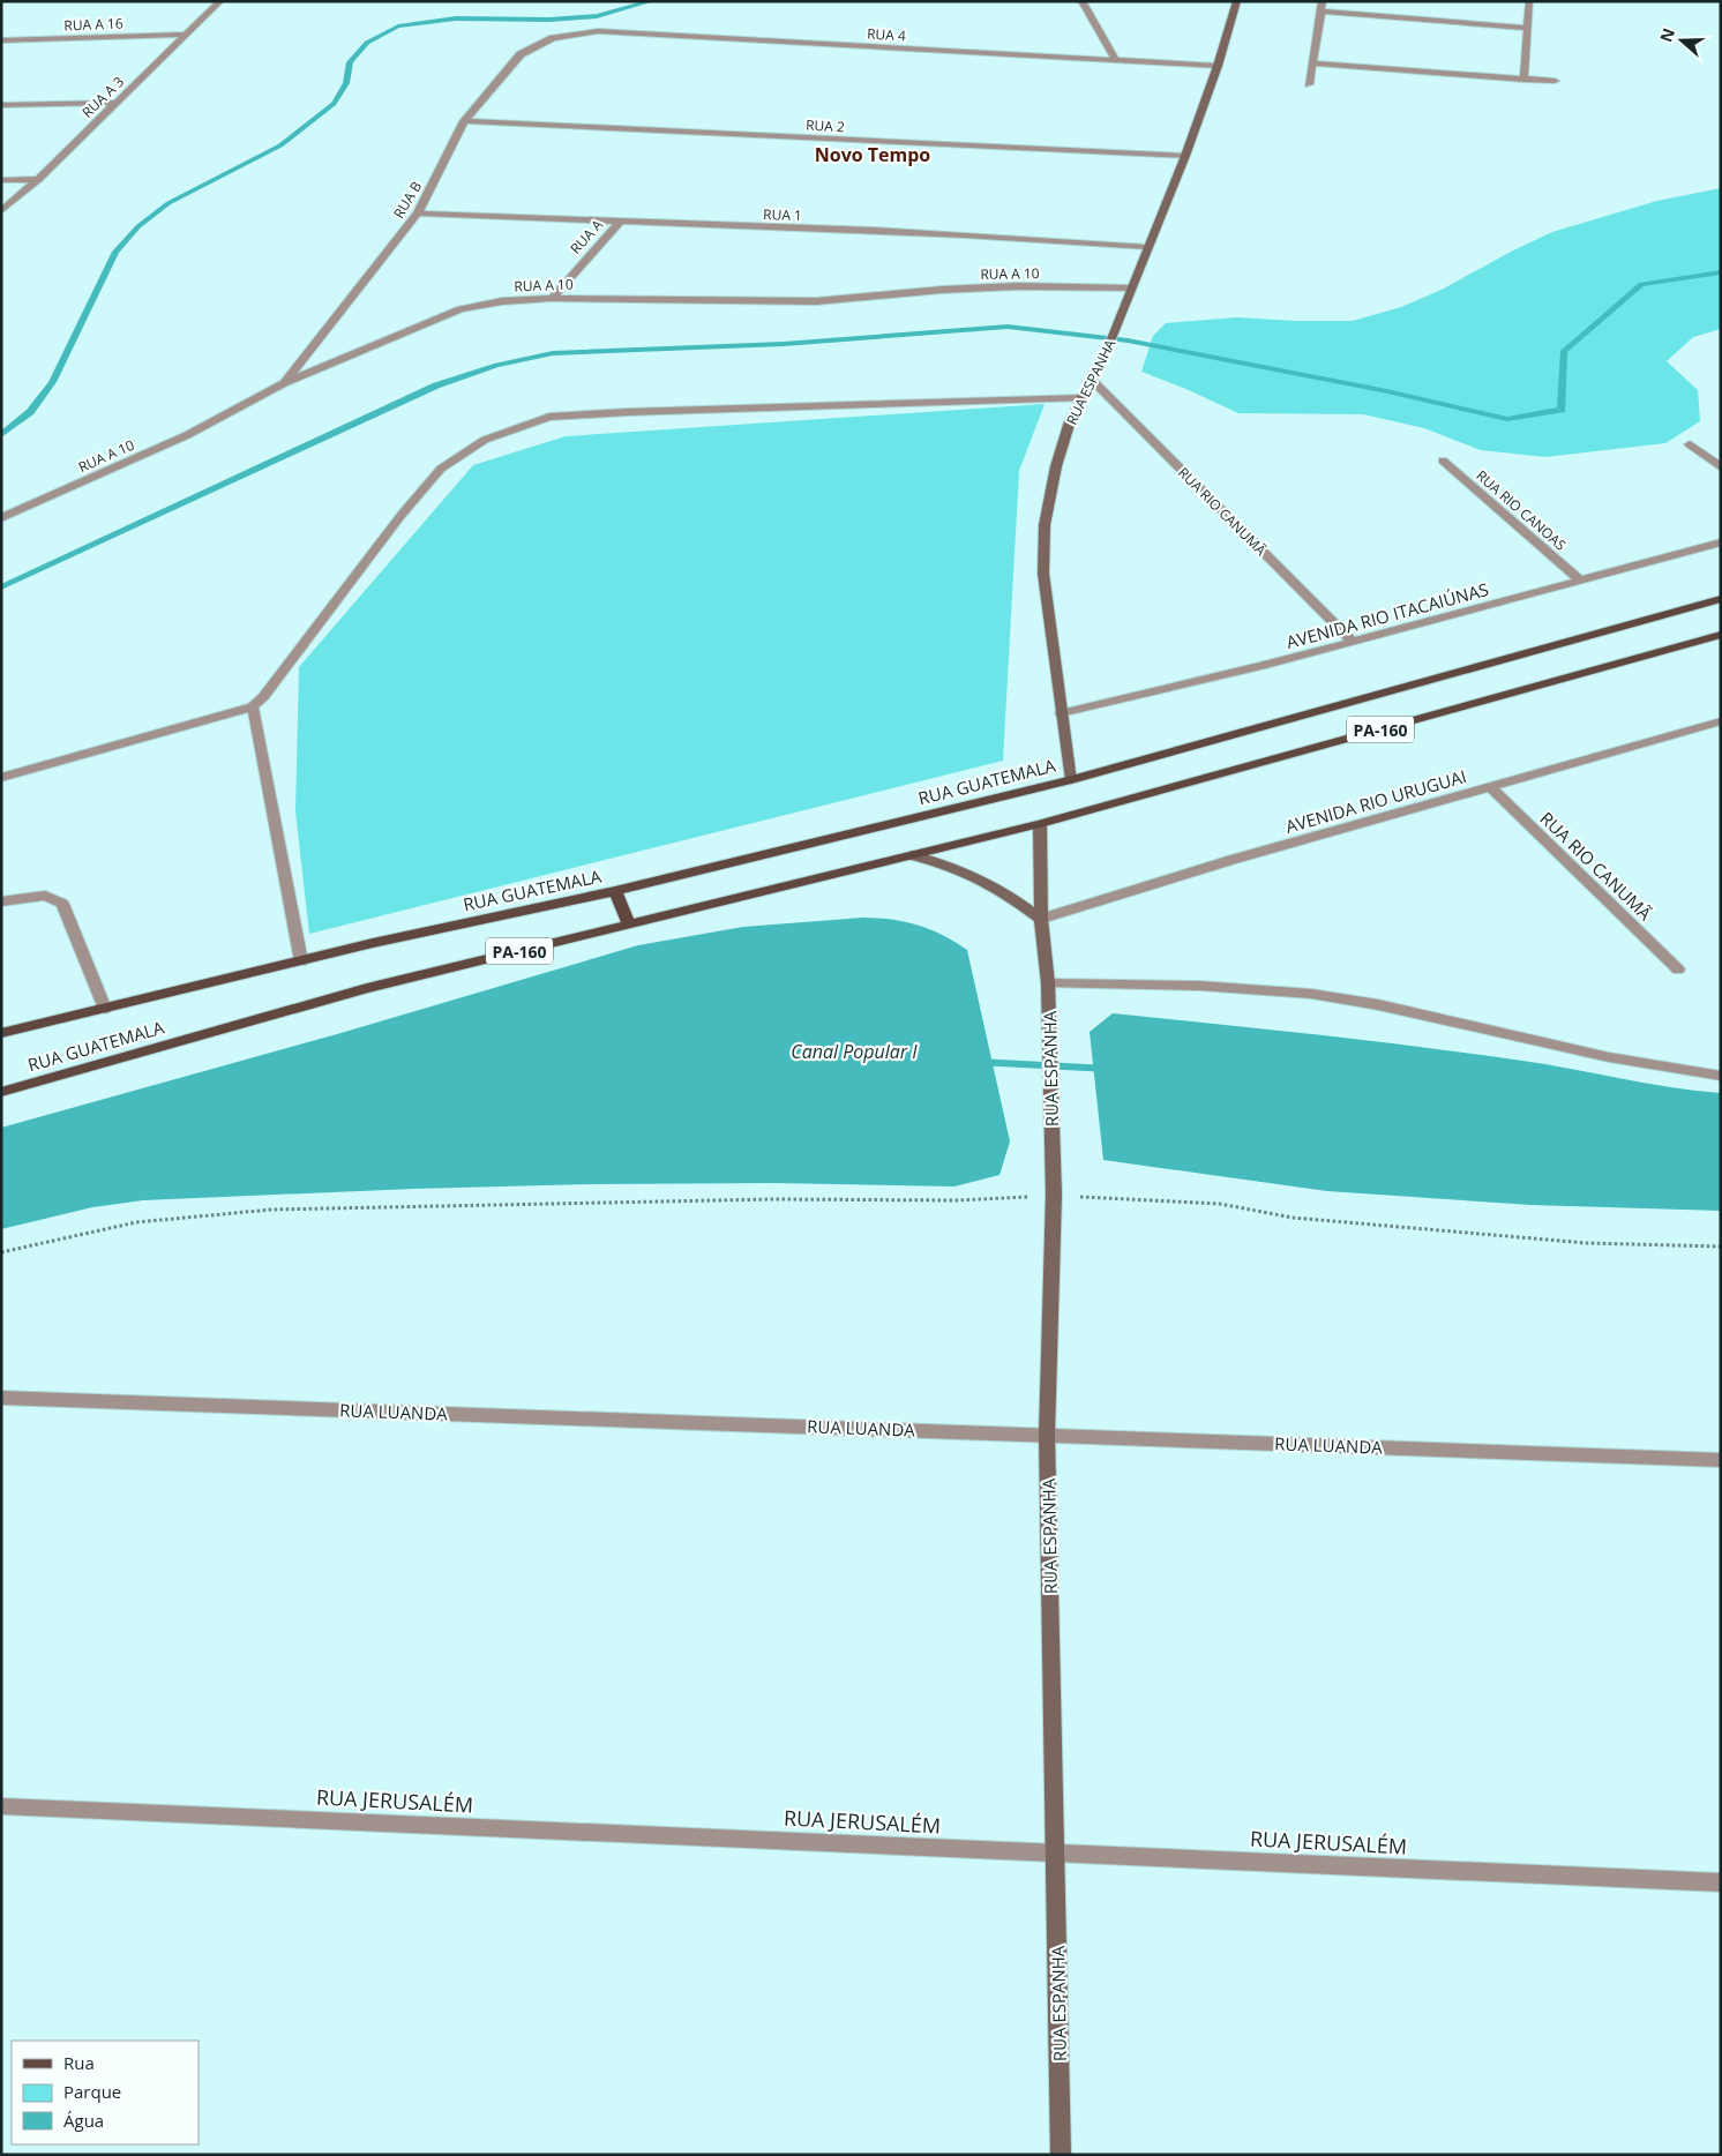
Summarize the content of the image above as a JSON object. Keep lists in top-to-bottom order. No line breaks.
{"streets":{"main road":["PA-160","RUA GUATEMALA"],"street":["RUA A 16","RUA 4","RUA A 3","RUA 2","RUA B","RUA 1","RUA A","RUA A 10","RUA ESPANHA","RUA RIO CANOAS","RUA RIO CANUMÃ","AVENIDA RIO ITACAIÚNAS","AVENIDA RIO URUGUAI","RUA LUANDA","RUA JERUSALÉM"]},"crossings":[["RUA A 16","RUA A 3"],["RUA 4","RUA B"],["RUA 4","RUA ESPANHA"],["RUA 2","RUA B"],["RUA 2","RUA ESPANHA"],["RUA B","RUA 1"],["RUA B","RUA A 10"],["RUA 1","RUA A"],["RUA 1","RUA ESPANHA"],["RUA A","RUA A 10"],["RUA A 10","RUA ESPANHA"],["RUA ESPANHA","RUA RIO CANUMÃ"],["RUA ESPANHA","AVENIDA RIO ITACAIÚNAS"],["RUA ESPANHA","PA-160"],["RUA ESPANHA","RUA GUATEMALA"],["RUA ESPANHA","AVENIDA RIO URUGUAI"],["RUA ESPANHA","RUA LUANDA"],["RUA ESPANHA","RUA JERUSALÉM"],["RUA RIO CANOAS","AVENIDA RIO ITACAIÚNAS"],["RUA RIO CANUMÃ","AVENIDA RIO ITACAIÚNAS"],["RUA RIO CANUMÃ","AVENIDA RIO URUGUAI"],["PA-160","RUA GUATEMALA"]],"districts":["Novo Tempo"],"water":["Canal Popular I"],"legend":["Rua","Parque","Água"],"north":"left"}
